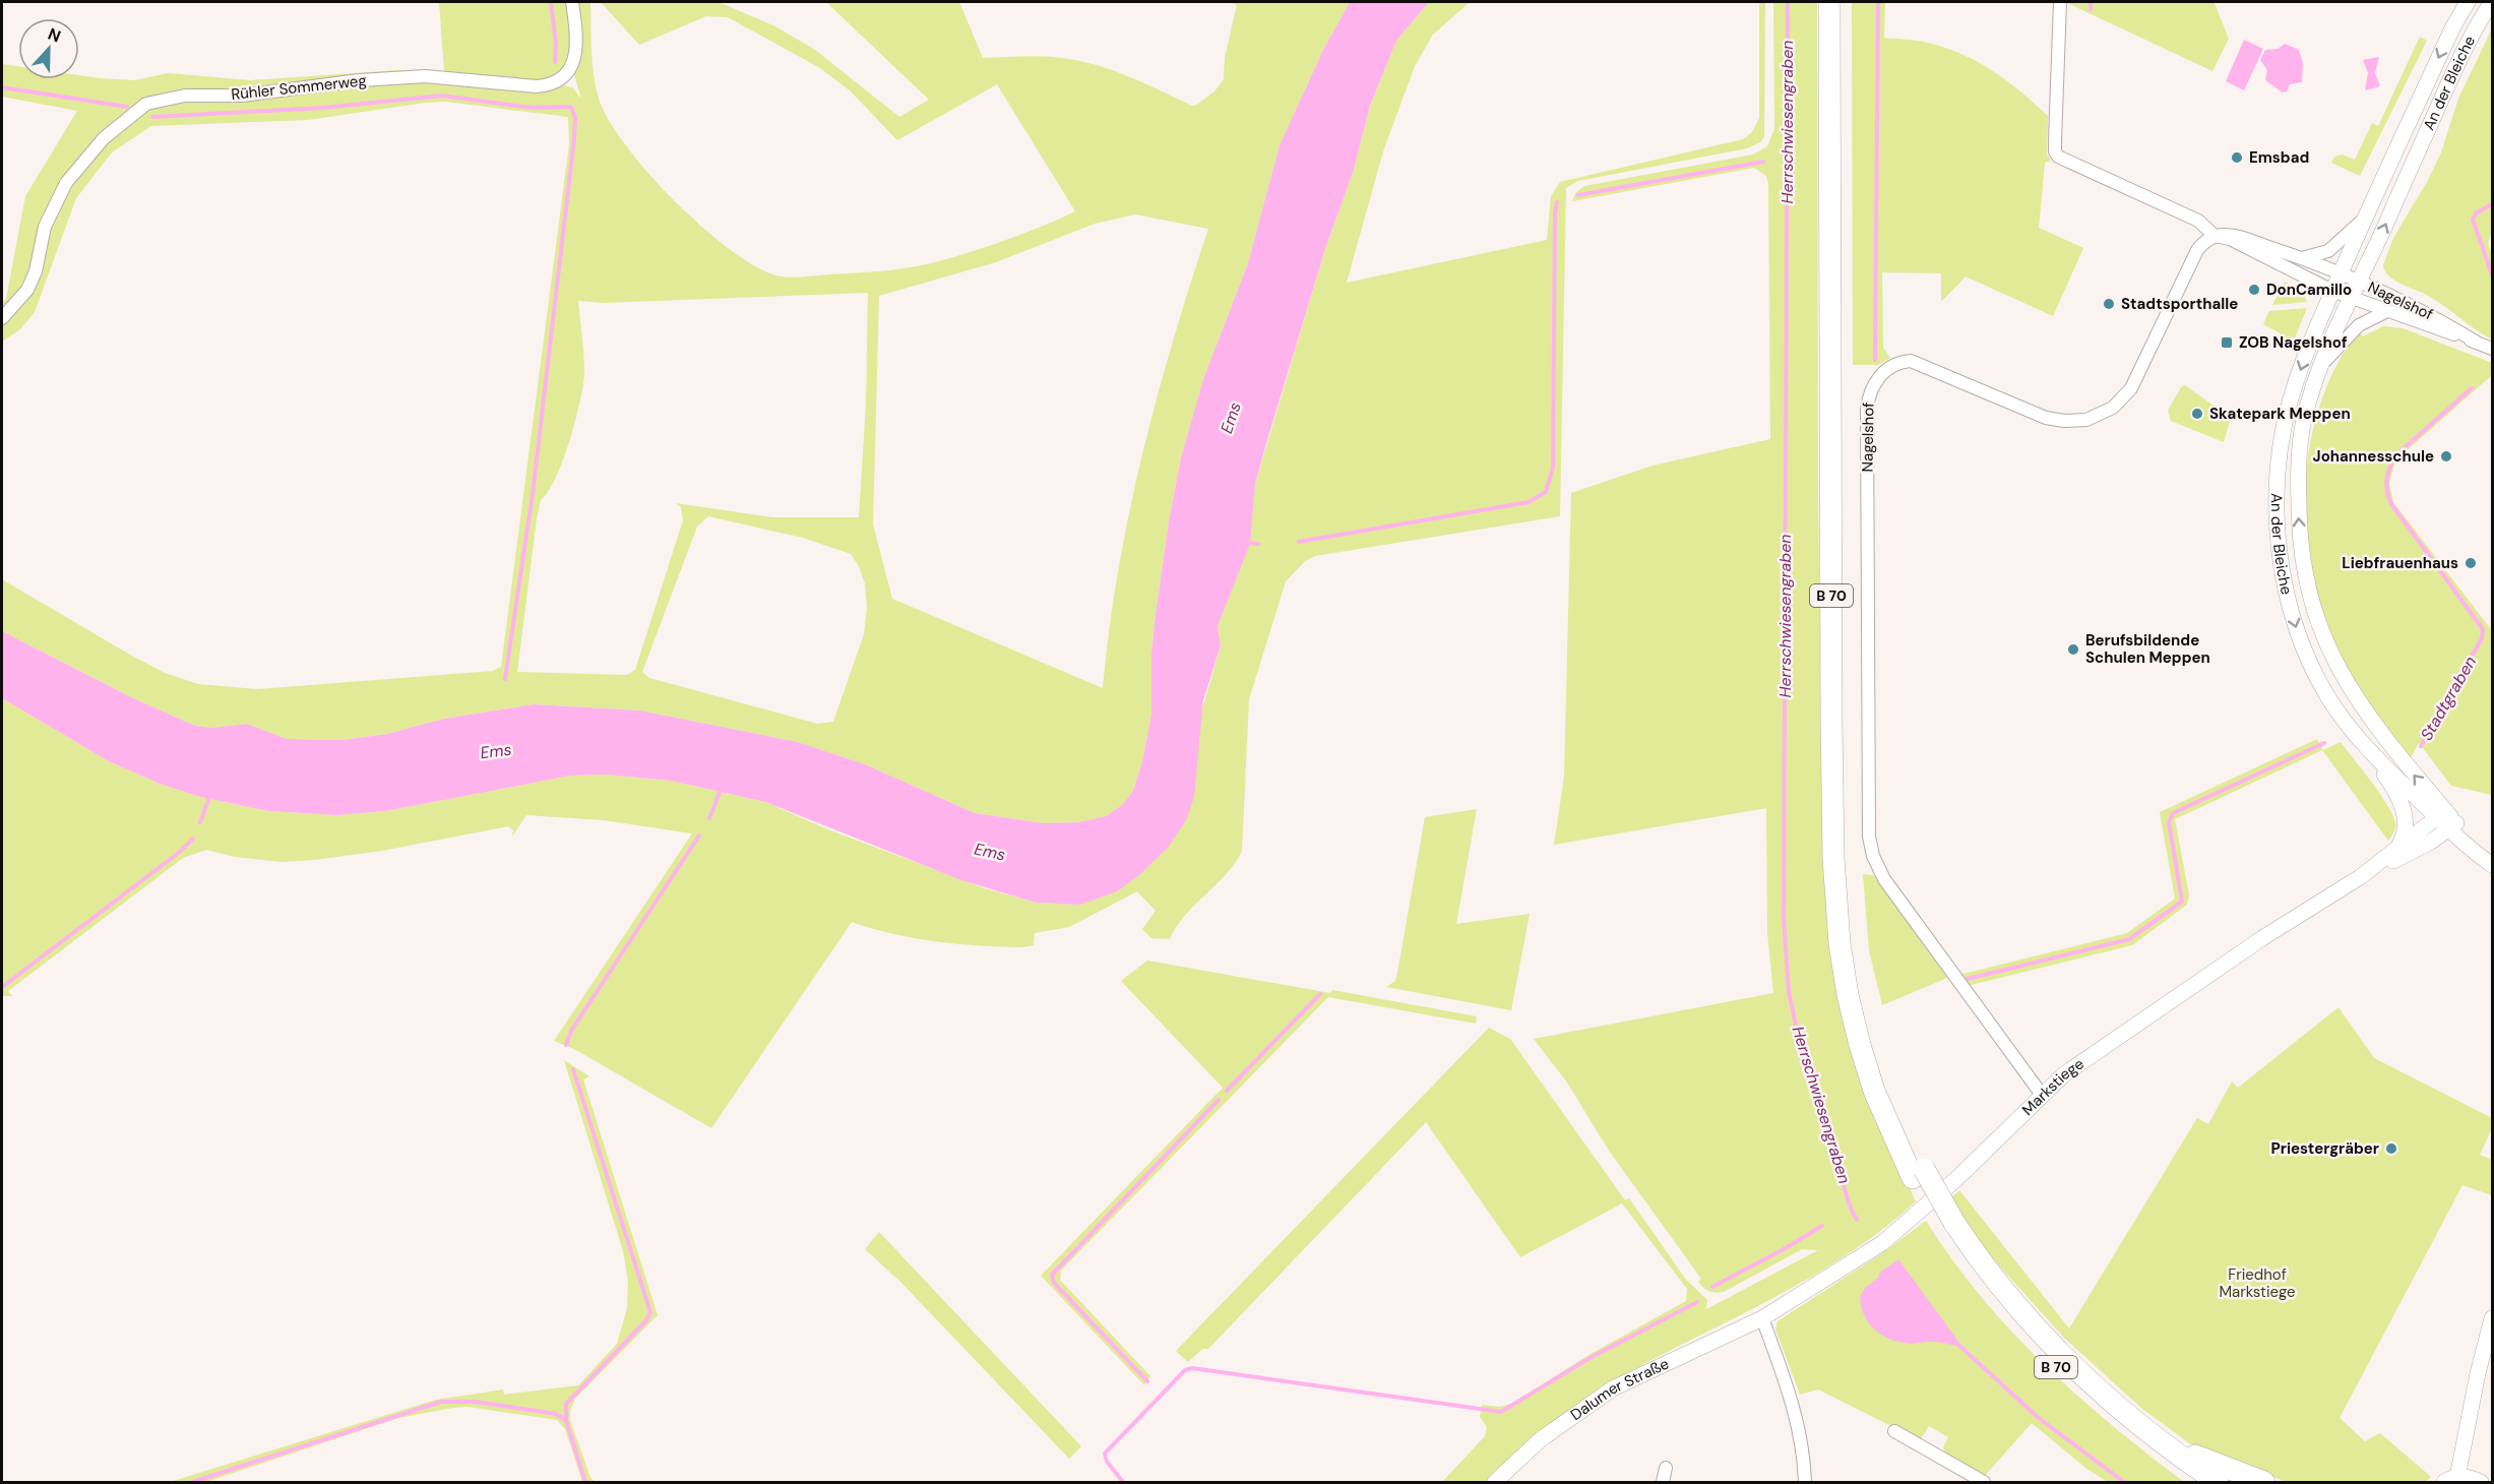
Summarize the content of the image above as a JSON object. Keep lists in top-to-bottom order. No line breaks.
{"streets":{"highway":["B 70"],"street":["An der Bleiche","Rühler Sommerweg","Nagelshof","Markstiege","Dalumer Straße"]},"crossings":[["An der Bleiche","Nagelshof"],["An der Bleiche","Markstiege"],["Nagelshof","Markstiege"],["Markstiege","Dalumer Straße"]],"water":["Herrschwiesengraben","Ems","Stadtgraben"],"parks":["Friedhof Markstiege"],"places":{"other":["Emsbad","DonCamillo","Stadtsporthalle","Skatepark Meppen","Johannesschule","Liebfrauenhaus","Berufsbildende Schulen Meppen","Priestergräber"],"transit":["ZOB Nagelshof"]},"north":"top"}
